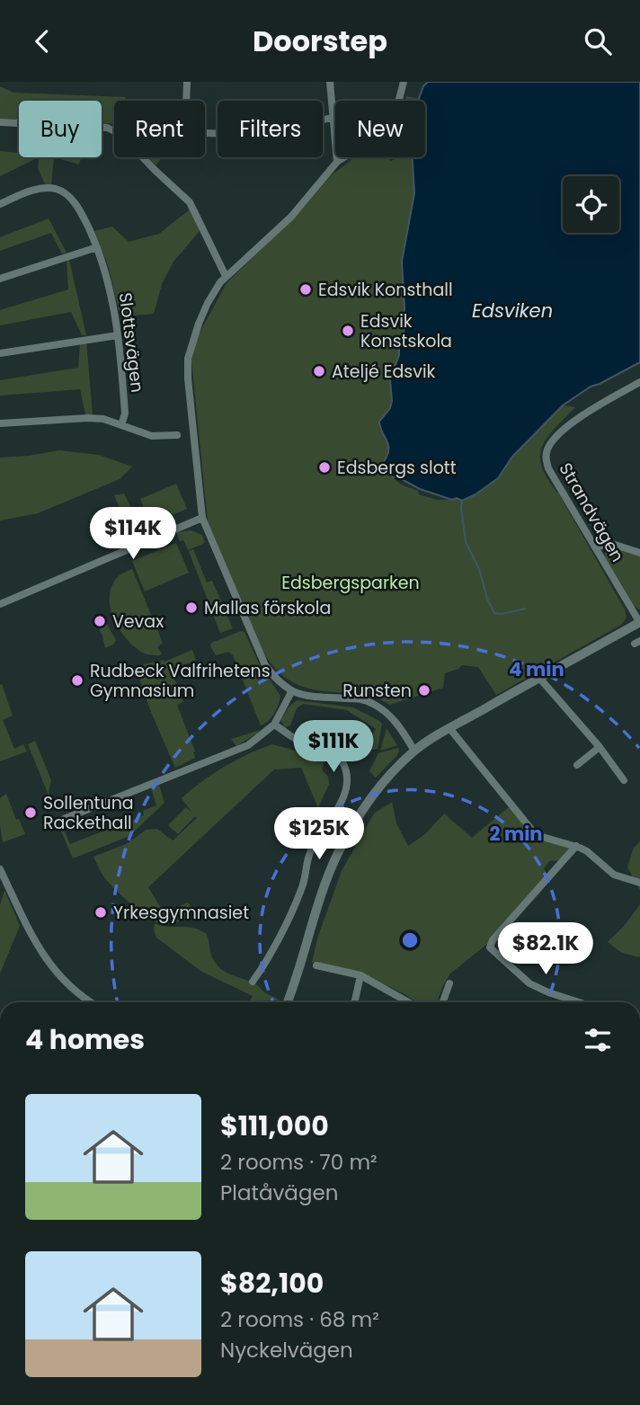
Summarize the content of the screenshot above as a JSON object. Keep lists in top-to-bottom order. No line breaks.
{"streets":{"street":["Slottsvägen","Strandvägen"]},"water":["Edsviken"],"parks":["Edsbergsparken"],"places":["Edsvik Konsthall","Edsvik Konstskola","Ateljé Edsvik","Edsbergs slott","Mallas förskola","Vevax","Rudbeck Valfrihetens Gymnasium","Runsten","Sollentuna Rackethall","Yrkesgymnasiet"],"page":{"header":"Doorstep","chip":["Buy","Rent","Filters","New"],"price":["$114K","$111K","$125K","$82.1K"],"heading":"4 homes","list":[{"name":"$111,000","note":"2 rooms · 70 m² · Platåvägen"},{"name":"$82,100","note":"2 rooms · 68 m² · Nyckelvägen"}]},"rings":["4 min","2 min"]}
